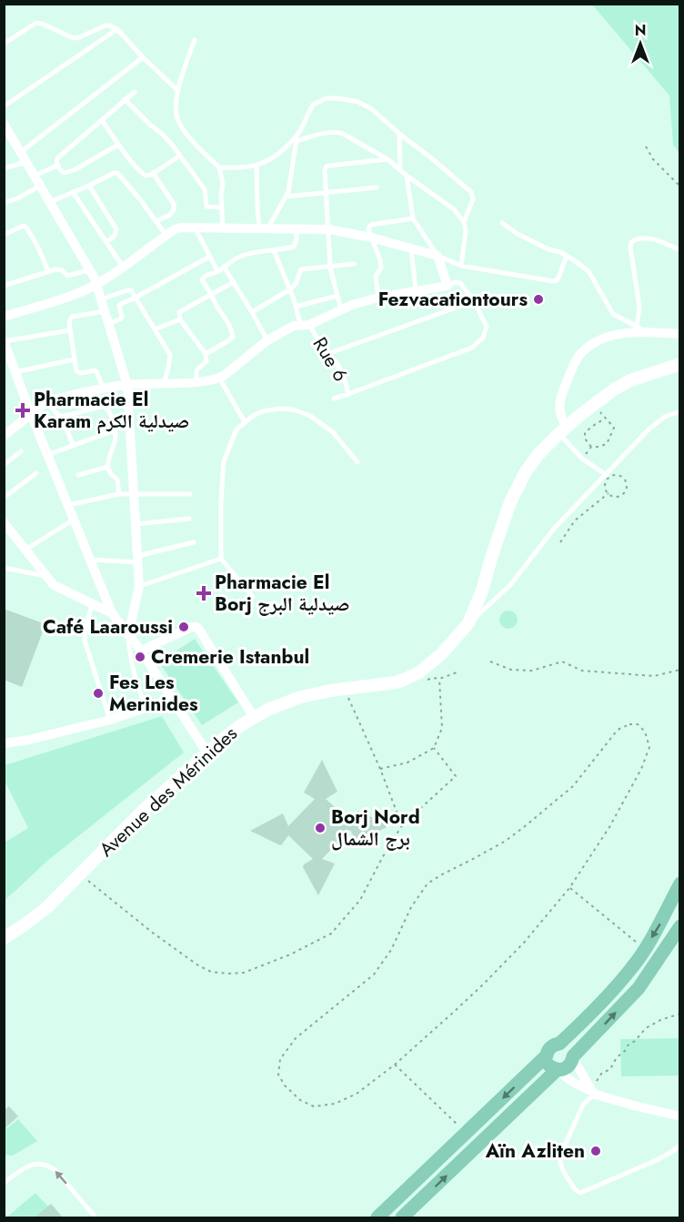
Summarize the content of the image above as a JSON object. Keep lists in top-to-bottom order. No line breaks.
{"streets":{"main road":["Avenue des Mérinides"],"lane":["Rue 6"]},"places":{"other":["Fezvacationtours","Café Laaroussi","Cremerie Istanbul","Fes Les Merinides","Borj Nord برج الشمال","Aïn Azliten"],"health":["Pharmacie El Karam صيدلية الكرم","Pharmacie El Borj صيدلية البرج"]},"north":"top"}
